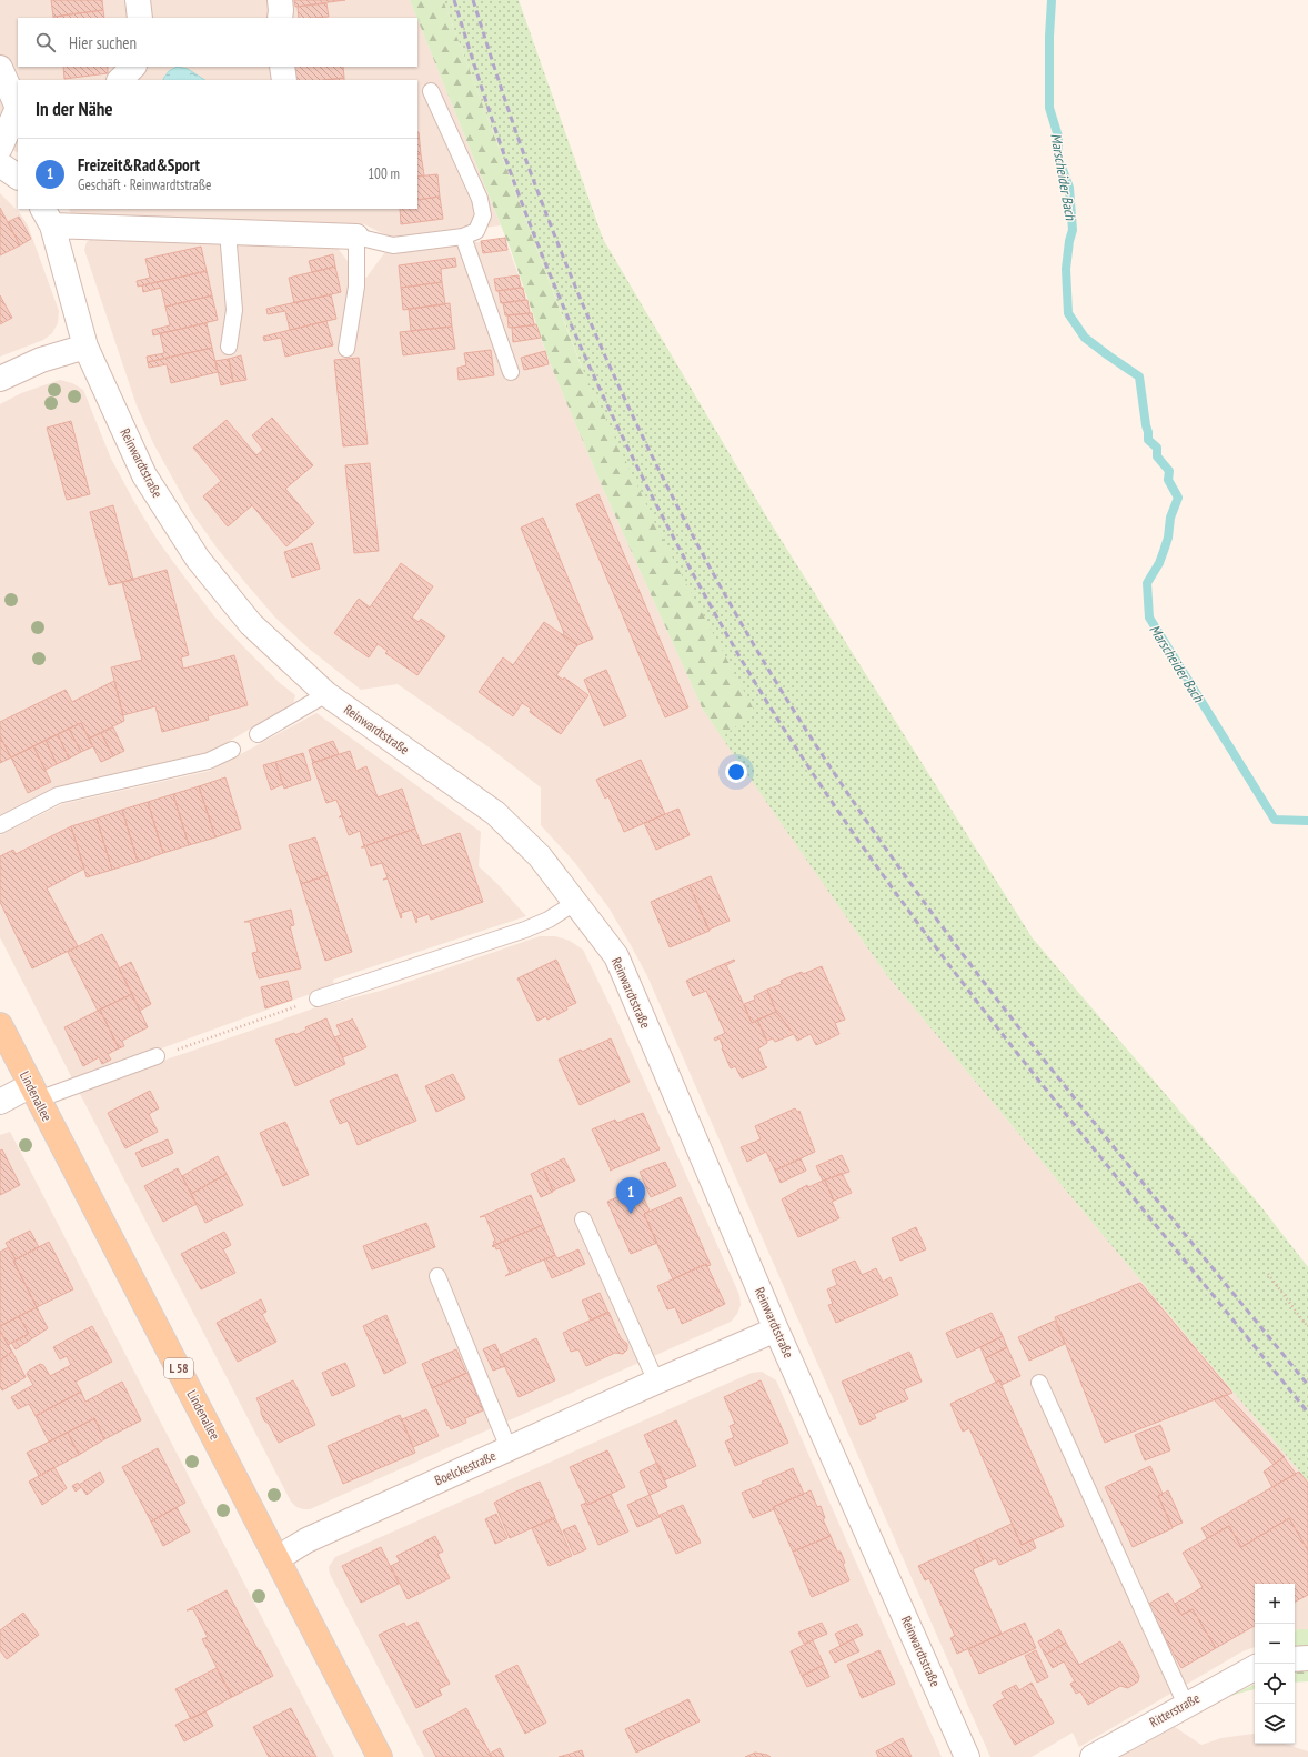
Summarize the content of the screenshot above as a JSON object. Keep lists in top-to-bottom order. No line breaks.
{"streets":{"main road":["Lindenallee","L 58"],"street":["Reinwardtstraße","Boelckestraße","Ritterstraße"]},"crossings":[["Reinwardtstraße","Boelckestraße"],["Lindenallee","Boelckestraße"]],"water":["Marscheider Bach"],"page":{"search":"Hier suchen","heading":"In der Nähe","list":[{"mark":"1","name":"Freizeit&Rad&Sport","note":"Geschäft · Reinwardtstraße","value":"100 m"}],"pins":"1","map_buttons":["+","−"]}}
